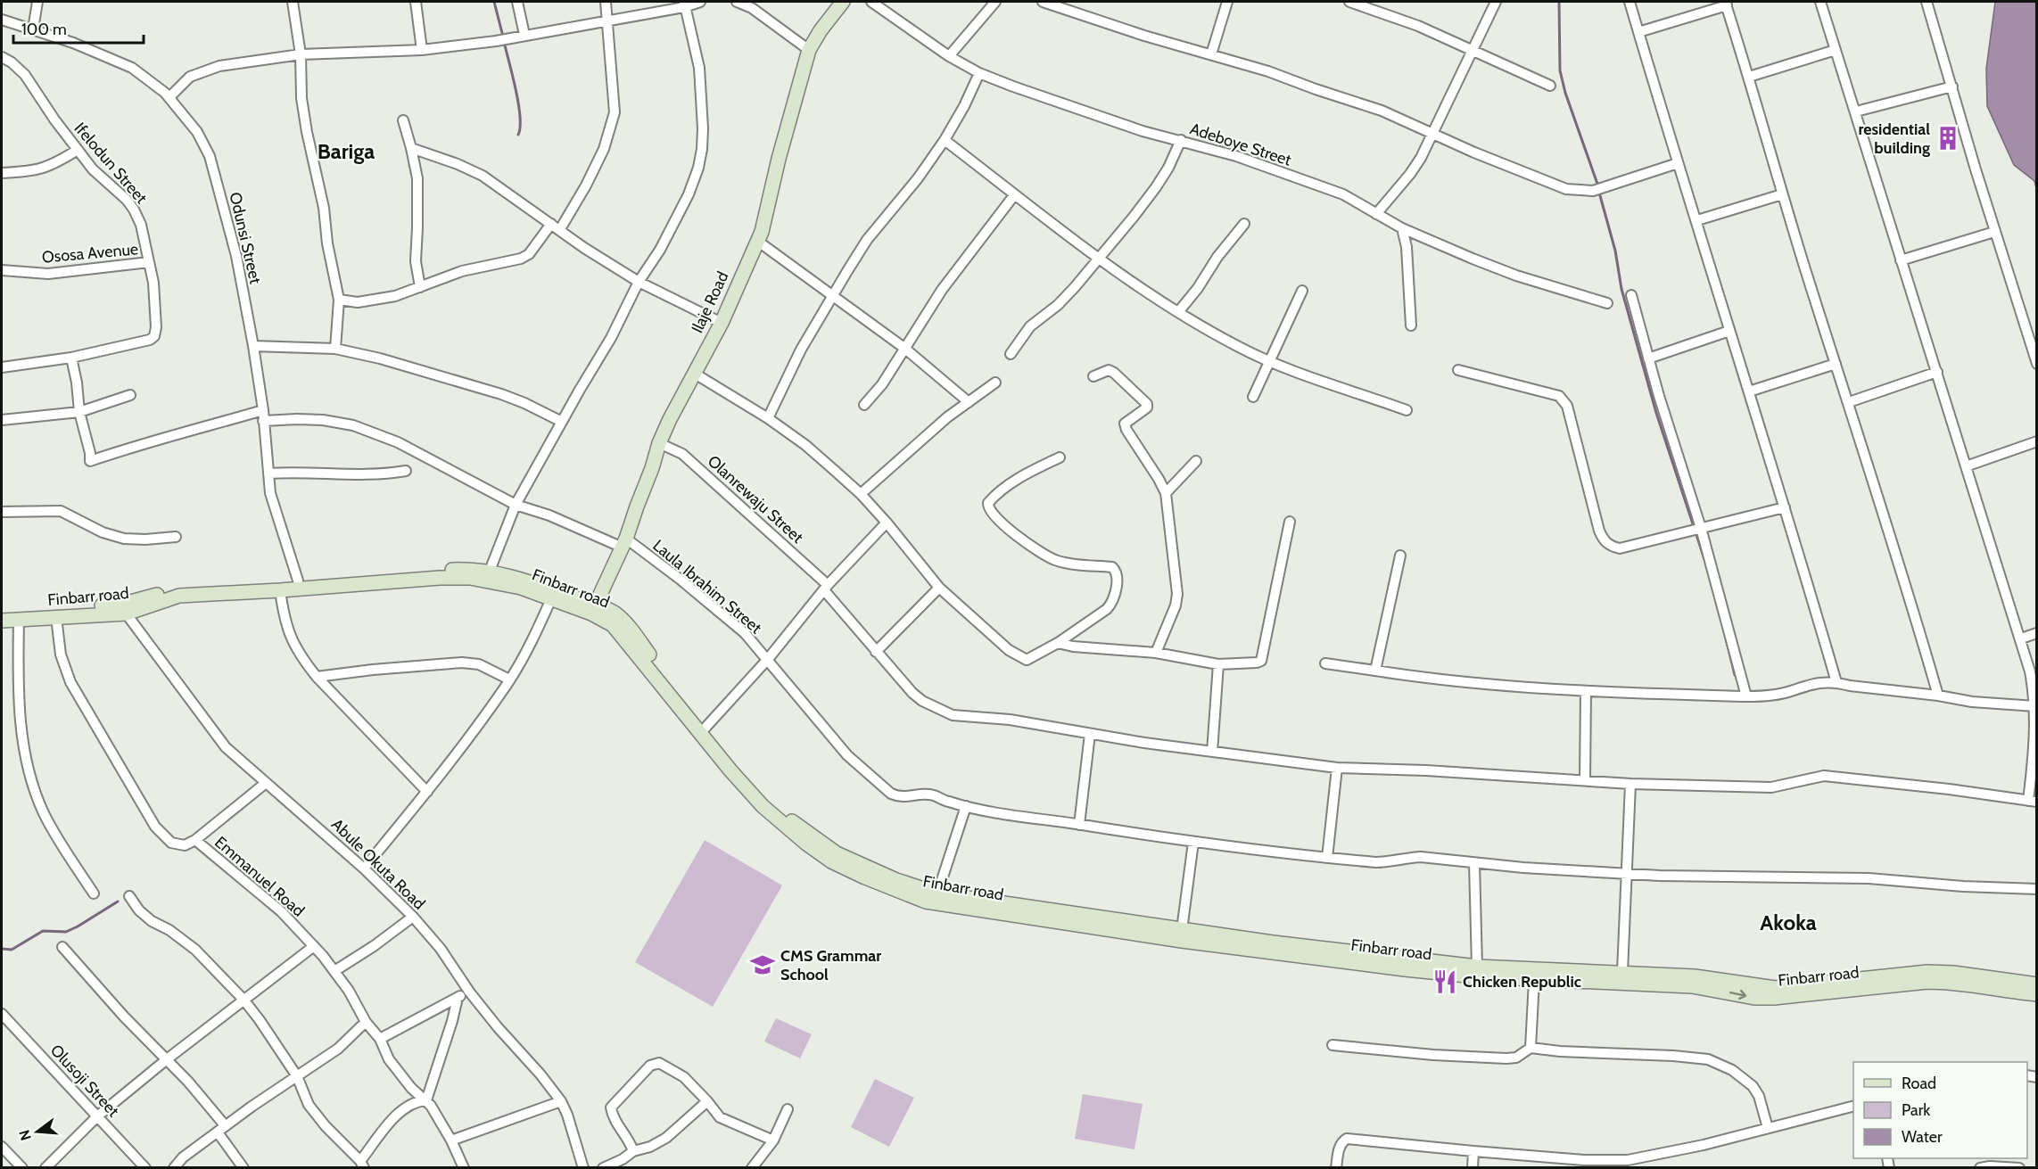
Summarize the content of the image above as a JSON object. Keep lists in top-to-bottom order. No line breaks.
{"streets":{"main road":["Ilaje Road","Finbarr road"],"street":["Adeboye Street","Ifelodun Street","Odunsi Street","Ososa Avenue","Olanrewaju Street","Laula Ibrahim Street","Abule Okuta Road","Emmanuel Road","Olusoji Street"]},"crossings":[["Ifelodun Street","Ososa Avenue"],["Odunsi Street","Laula Ibrahim Street"],["Odunsi Street","Finbarr road"],["Ilaje Road","Olanrewaju Street"],["Ilaje Road","Laula Ibrahim Street"],["Ilaje Road","Finbarr road"],["Finbarr road","Abule Okuta Road"],["Finbarr road","Emmanuel Road"]],"districts":["Bariga","Akoka"],"places":{"building":["residential building"],"school or university":["CMS Grammar School"],"restaurant":["Chicken Republic"]},"legend":["Road","Park","Water"],"scale_bar":"100 m","north":"left"}
